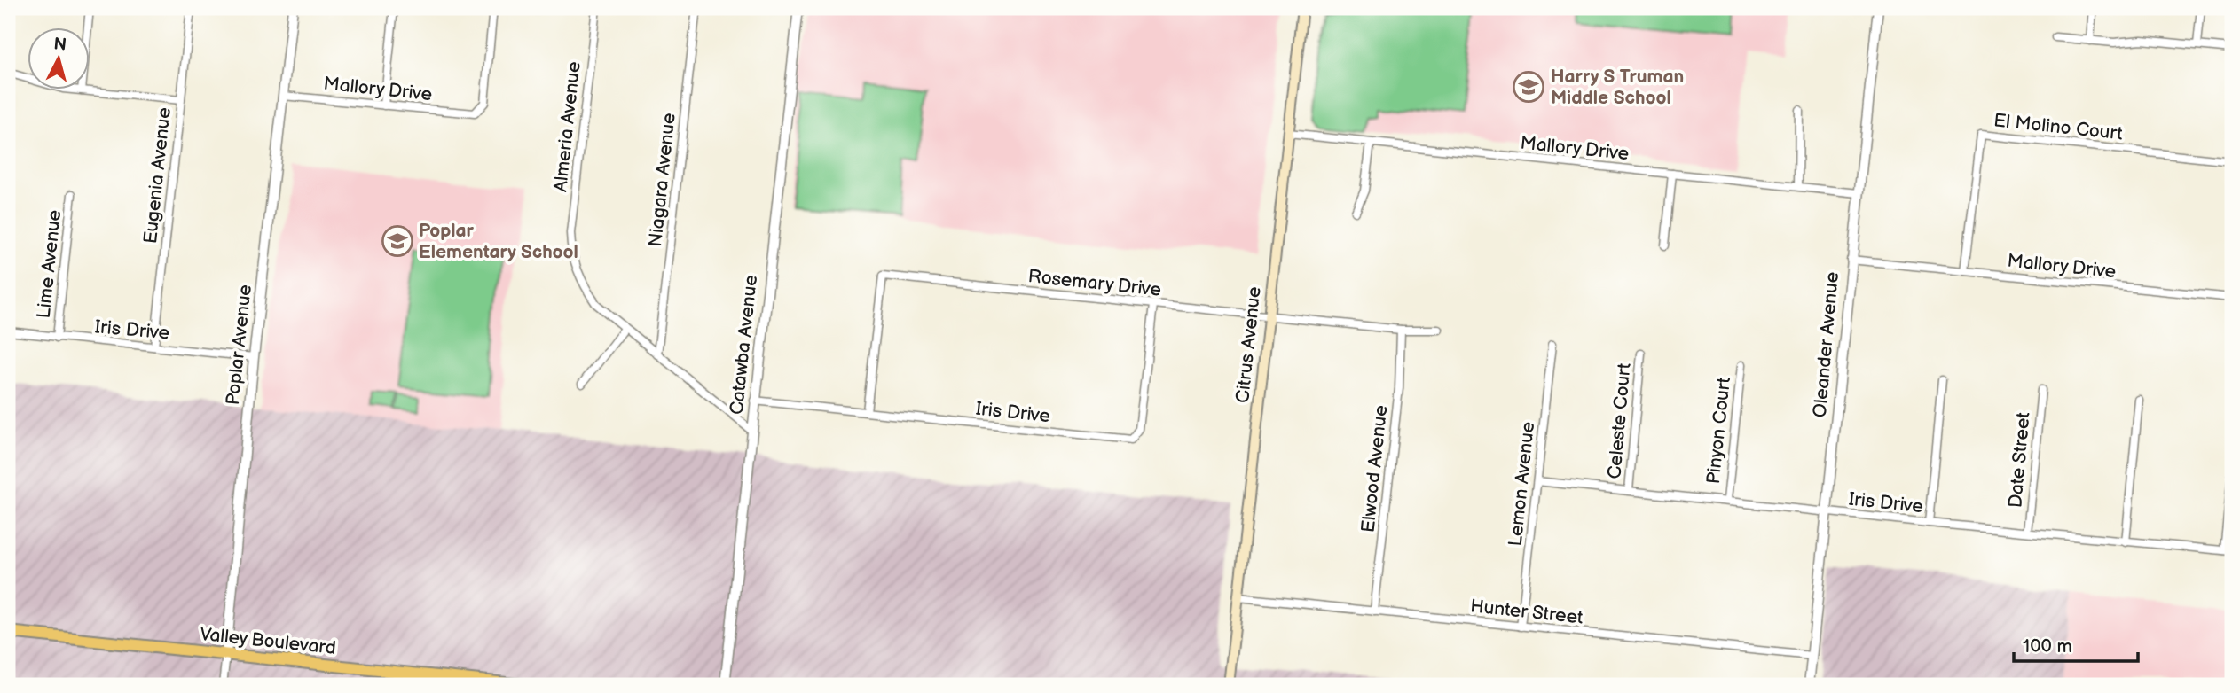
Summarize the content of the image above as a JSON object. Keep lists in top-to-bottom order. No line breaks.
{"streets":{"main road":["Citrus Avenue","Valley Boulevard"],"street":["Mallory Drive","Almeria Avenue","El Molino Court","Eugenia Avenue","Niagara Avenue","Lime Avenue","Rosemary Drive","Iris Drive","Poplar Avenue","Catawba Avenue","Oleander Avenue","Celeste Court","Pinyon Court","Date Street","Elwood Avenue","Lemon Avenue","Hunter Street"]},"crossings":[["Mallory Drive","El Molino Court"],["Mallory Drive","Poplar Avenue"],["Mallory Drive","Citrus Avenue"],["Mallory Drive","Oleander Avenue"],["Almeria Avenue","Niagara Avenue"],["Almeria Avenue","Catawba Avenue"],["Eugenia Avenue","Iris Drive"],["Lime Avenue","Iris Drive"],["Rosemary Drive","Iris Drive"],["Rosemary Drive","Citrus Avenue"],["Rosemary Drive","Elwood Avenue"],["Iris Drive","Poplar Avenue"],["Iris Drive","Catawba Avenue"],["Iris Drive","Oleander Avenue"],["Iris Drive","Celeste Court"],["Iris Drive","Pinyon Court"],["Iris Drive","Date Street"],["Iris Drive","Lemon Avenue"],["Poplar Avenue","Valley Boulevard"],["Citrus Avenue","Hunter Street"],["Oleander Avenue","Hunter Street"],["Elwood Avenue","Hunter Street"],["Lemon Avenue","Hunter Street"]],"places":{"school or university":["Harry S Truman Middle School","Poplar Elementary School"]},"scale_bar":"100 m","north":"top"}
